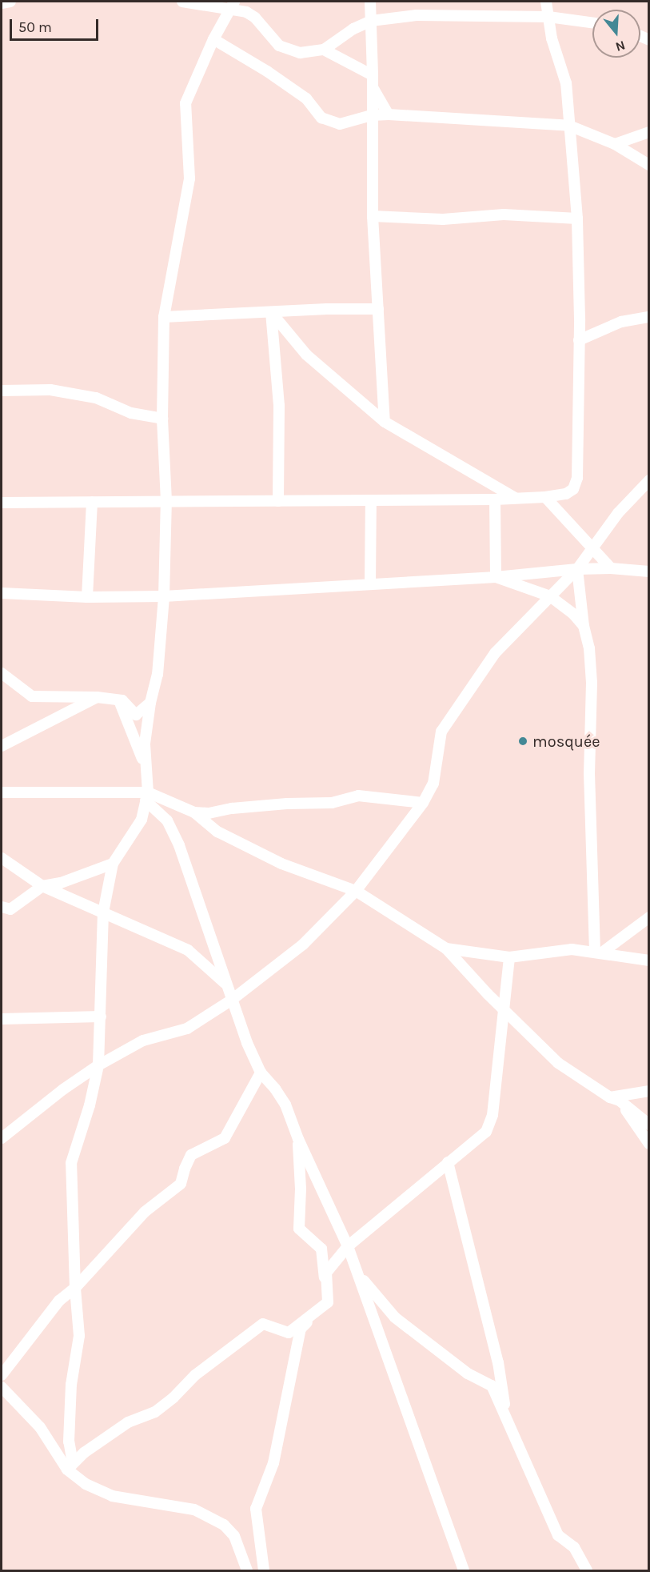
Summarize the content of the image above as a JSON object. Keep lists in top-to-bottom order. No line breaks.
{"places":["mosquée"],"scale_bar":"50 m","north":"bottom"}
